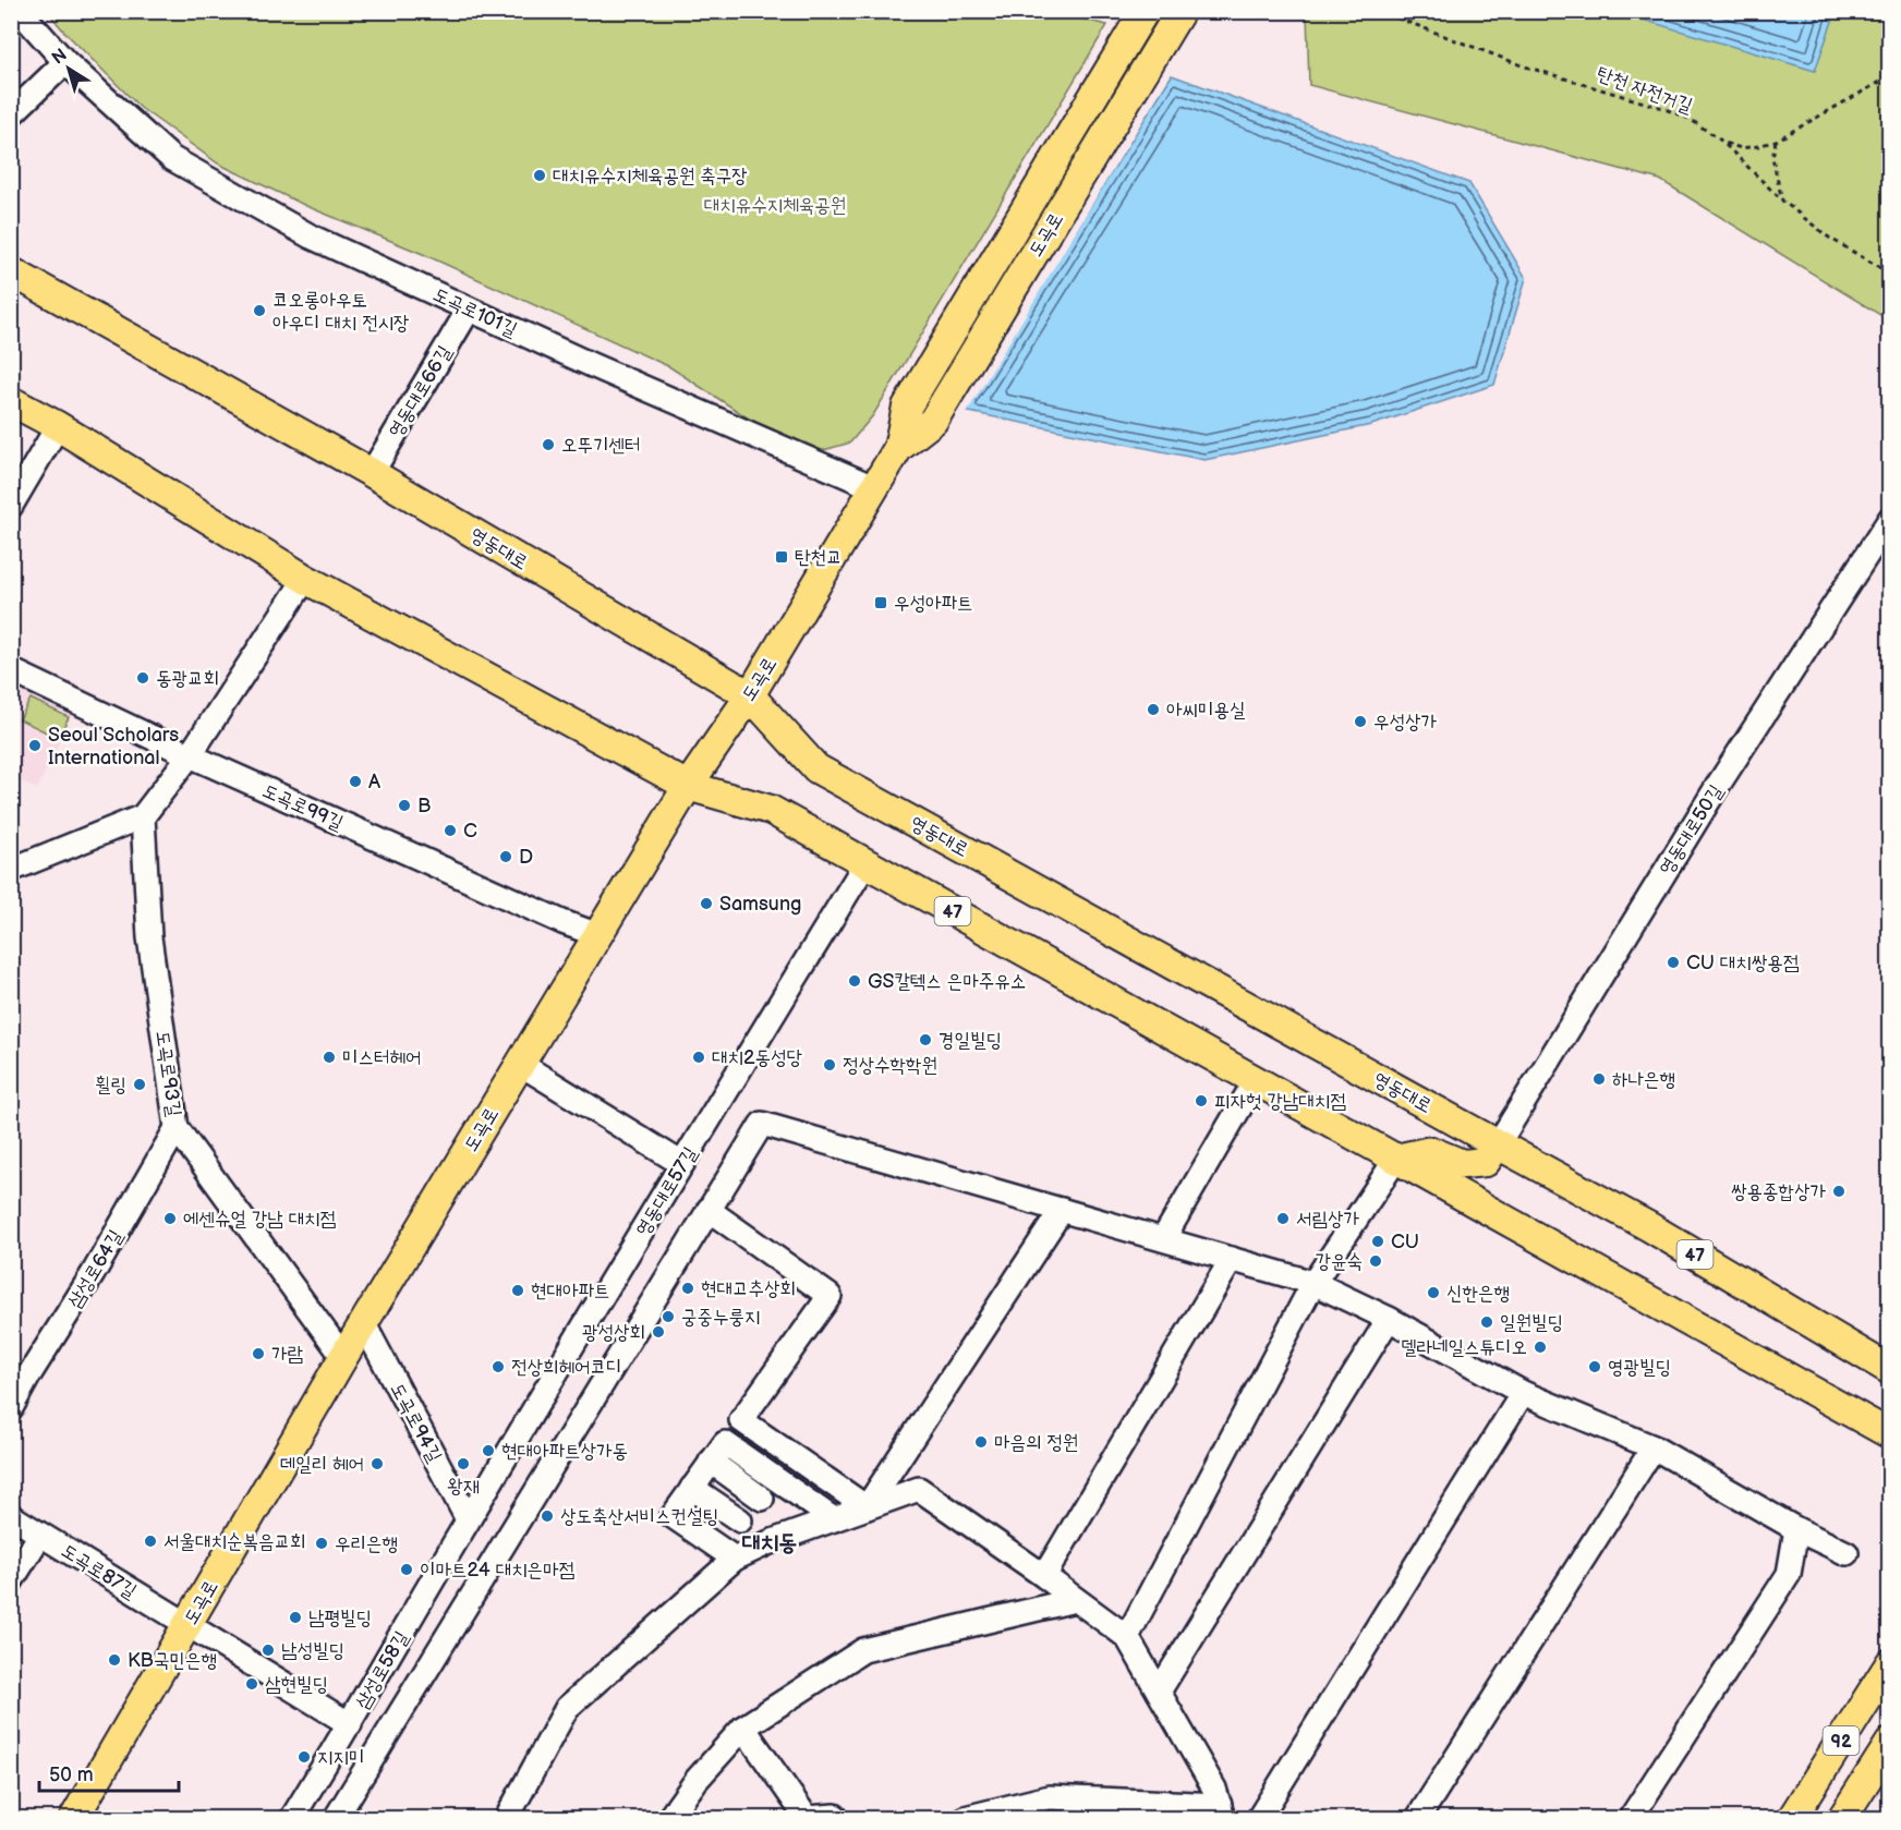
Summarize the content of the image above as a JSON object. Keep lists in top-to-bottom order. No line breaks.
{"streets":{"main road":["도곡로","영동대로","47","92"],"street":["도곡로101길","영동대로66길","도곡로99길","영동대로50길","도곡로93길","영동대로57길","삼성로64길","도곡로94길","도곡로87길","삼성로58길"],"path":["탄천 자전거길"]},"crossings":[["도곡로","도곡로101길"],["도곡로","영동대로"],["도곡로","도곡로99길"],["도곡로","47"],["도곡로","도곡로93길"],["도곡로","도곡로94길"],["도곡로","도곡로87길"],["도곡로101길","영동대로66길"],["영동대로66길","영동대로"],["영동대로","영동대로50길"],["47","영동대로57길"],["도곡로93길","삼성로64길"],["영동대로57길","도곡로94길"],["영동대로57길","삼성로58길"],["도곡로94길","삼성로58길"],["도곡로87길","삼성로58길"]],"districts":["대치동"],"parks":["대치유수지체육공원"],"places":{"other":["대치유수지체육공원 축구장","코오롱아우토 아우디 대치 전시장","오뚜기센터","동광교회","아씨미용실","우성상가","Seoul Scholars International","A","B","C","D","Samsung","CU 대치쌍용점","GS칼텍스 은마주유소","경일빌딩","미스터헤어","대치2동성당","정상수학학원","하나은행","휠링","피자헛 강남대치점","쌍용종합상가","에센슈얼 강남 대치점","서림상가","CU","강윤숙","현대고추상회","현대아파트","신한은행","궁중누룽지","일원빌딩","광성상회","델라네일스튜디오","가람","전상희헤어코디","영광빌딩","마음의 정원","현대아파트상가동","데일리 헤어","왕재","상도축산서비스컨설팅","서울대치순복음교회","우리은행","이마트24 대치은마점","남평빌딩","남성빌딩","KB국민은행","삼현빌딩","지지미"],"transit":["탄천교","우성아파트"]},"scale_bar":"50 m","north":"top left"}
